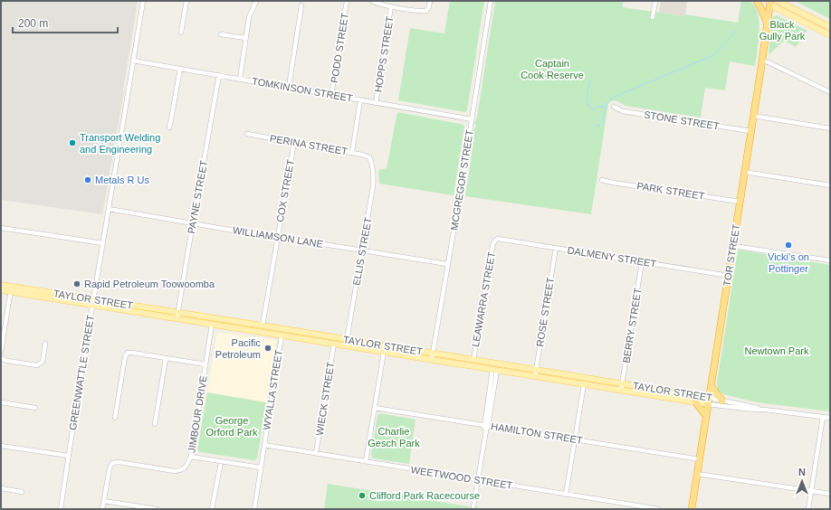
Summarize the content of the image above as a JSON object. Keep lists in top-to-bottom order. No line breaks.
{"streets":{"highway":["TOR STREET"],"main road":["TAYLOR STREET"],"street":["PODD STREET","HOPPS STREET","TOMKINSON STREET","STONE STREET","PERINA STREET","MCGREGOR STREET","COX STREET","PARK STREET","PAYNE STREET","WILLIAMSON LANE","ELLIS STREET","DALMENY STREET","LEAWARRA STREET","ROSE STREET","BERRY STREET","GREENWATTLE STREET","WYALLA STREET","WIECK STREET","JIMBOUR DRIVE","HAMILTON STREET","WEETWOOD STREET"]},"crossings":[["PODD STREET","TOMKINSON STREET"],["HOPPS STREET","TOMKINSON STREET"],["TOMKINSON STREET","MCGREGOR STREET"],["TOMKINSON STREET","PAYNE STREET"],["TOMKINSON STREET","GREENWATTLE STREET"],["STONE STREET","TOR STREET"],["PERINA STREET","COX STREET"],["PERINA STREET","ELLIS STREET"],["MCGREGOR STREET","WILLIAMSON LANE"],["MCGREGOR STREET","TAYLOR STREET"],["COX STREET","WILLIAMSON LANE"],["COX STREET","TAYLOR STREET"],["PARK STREET","TOR STREET"],["PAYNE STREET","WILLIAMSON LANE"],["PAYNE STREET","TAYLOR STREET"],["WILLIAMSON LANE","ELLIS STREET"],["WILLIAMSON LANE","GREENWATTLE STREET"],["ELLIS STREET","TAYLOR STREET"],["TOR STREET","DALMENY STREET"],["TOR STREET","TAYLOR STREET"],["TOR STREET","HAMILTON STREET"],["DALMENY STREET","LEAWARRA STREET"],["DALMENY STREET","ROSE STREET"],["DALMENY STREET","BERRY STREET"],["TAYLOR STREET","LEAWARRA STREET"],["TAYLOR STREET","ROSE STREET"],["TAYLOR STREET","BERRY STREET"],["TAYLOR STREET","GREENWATTLE STREET"],["TAYLOR STREET","WYALLA STREET"],["TAYLOR STREET","WIECK STREET"],["TAYLOR STREET","JIMBOUR DRIVE"],["WYALLA STREET","WEETWOOD STREET"],["WIECK STREET","WEETWOOD STREET"]],"parks":["Black Gully Park","Captain Cook Reserve","Newtown Park","George Orford Park","Charlie Gesch Park"],"places":["Transport Welding and Engineering","Metals R Us","Vicki's on Pottinger","Rapid Petroleum Toowoomba","Pacific Petroleum","Clifford Park Racecourse"],"scale_bar":"200 m","north":"top"}
